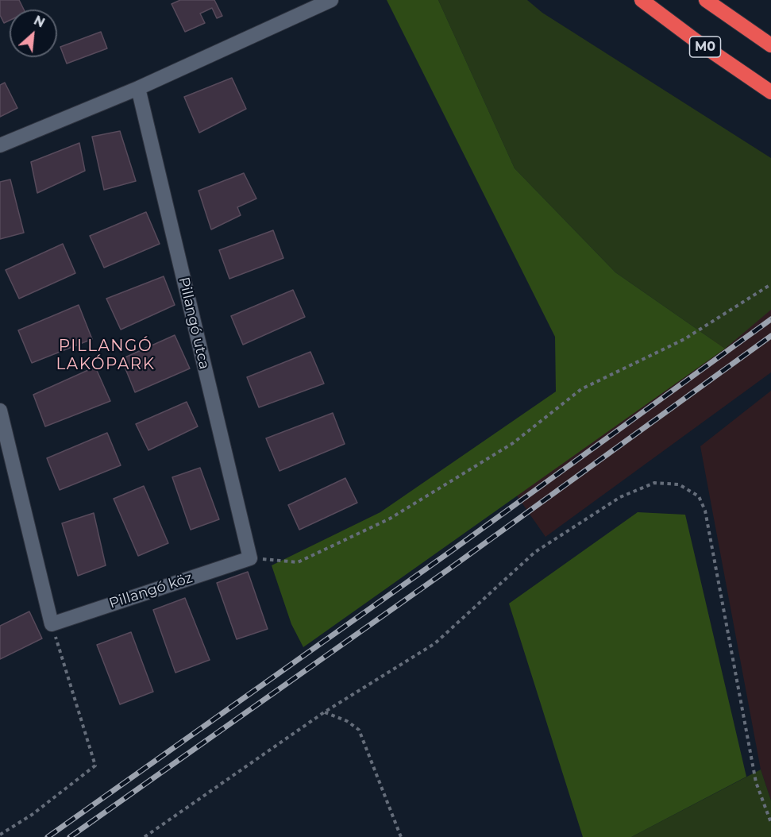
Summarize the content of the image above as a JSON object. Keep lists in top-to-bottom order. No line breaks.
{"streets":{"highway":["M0"],"street":["Pillangó utca","Pillangó köz"]},"crossings":[["Pillangó utca","Pillangó köz"]],"districts":["PILLANGÓ LAKÓPARK"],"north":"top right"}
